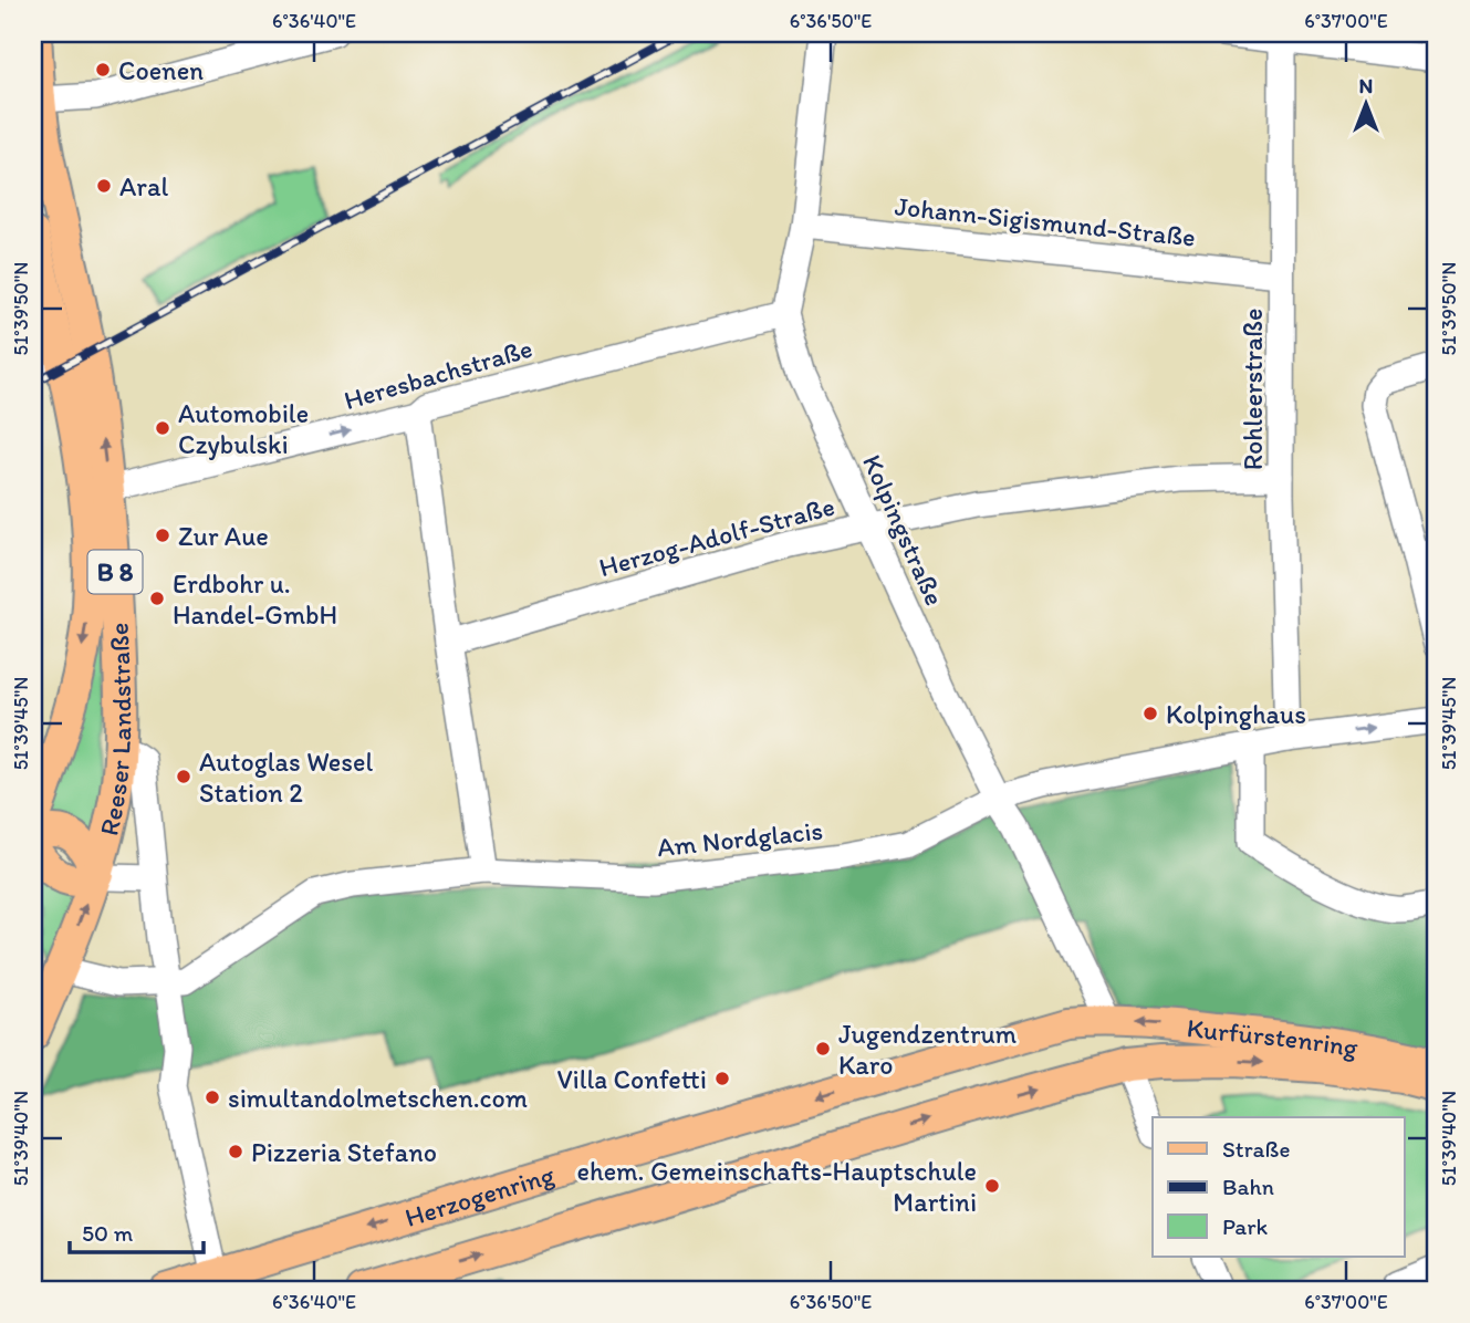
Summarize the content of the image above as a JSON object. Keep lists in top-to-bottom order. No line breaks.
{"streets":{"main road":["B 8","Reeser Landstraße","Kurfürstenring","Herzogenring"],"street":["Johann-Sigismund-Straße","Heresbachstraße","Rohleerstraße","Kolpingstraße","Herzog-Adolf-Straße","Am Nordglacis"]},"crossings":[["Johann-Sigismund-Straße","Rohleerstraße"],["Johann-Sigismund-Straße","Kolpingstraße"],["Heresbachstraße","Kolpingstraße"],["Heresbachstraße","Reeser Landstraße"],["Rohleerstraße","Herzog-Adolf-Straße"],["Rohleerstraße","Am Nordglacis"],["Kolpingstraße","Herzog-Adolf-Straße"],["Kolpingstraße","Am Nordglacis"],["Kolpingstraße","Kurfürstenring"],["Kolpingstraße","Herzogenring"],["Reeser Landstraße","Am Nordglacis"],["Reeser Landstraße","Herzogenring"],["Kurfürstenring","Herzogenring"]],"one_way":["Heresbachstraße"],"places":["Coenen","Aral","Automobile Czybulski","Zur Aue","Erdbohr u. Handel-GmbH","Kolpinghaus","Autoglas Wesel Station 2","Jugendzentrum Karo","Villa Confetti","simultandolmetschen.com","Pizzeria Stefano","ehem. Gemeinschafts-Hauptschule Martini"],"legend":["Straße","Bahn","Park"],"scale_bar":"50 m","north":"top","coordinates":["6°36'40\"E","6°36'50\"E","6°37'00\"E","51°39'50\"N","51°39'45\"N","51°39'40\"N"]}
